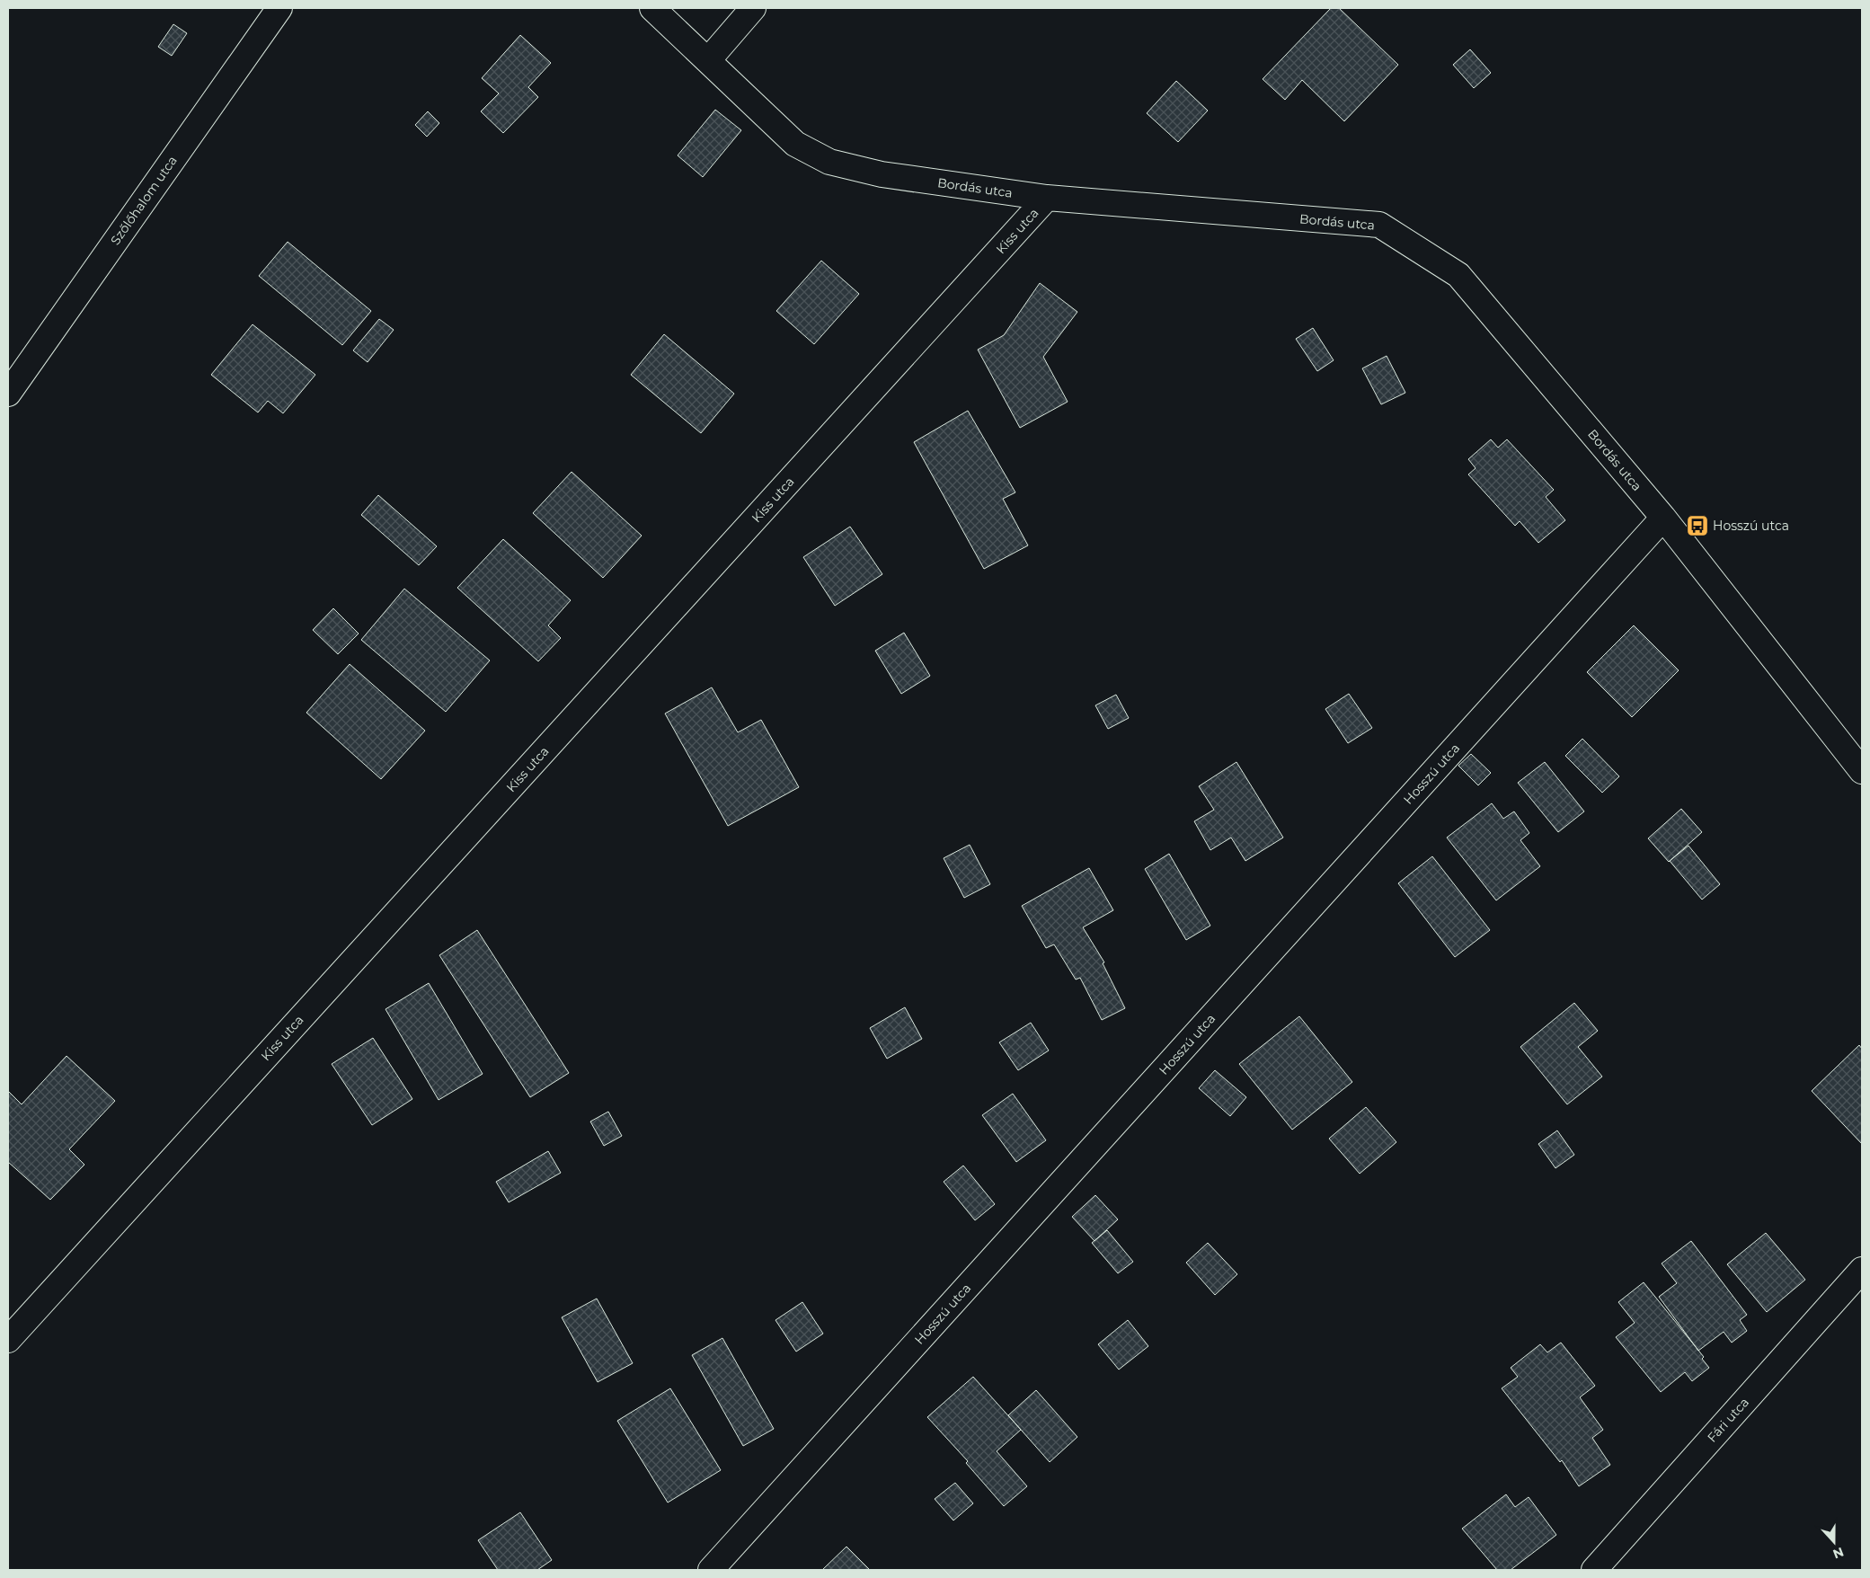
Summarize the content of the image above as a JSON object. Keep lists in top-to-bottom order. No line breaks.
{"streets":{"street":["Bordás utca","Szőlőhalom utca","Kiss utca","Hosszú utca","Fári utca"]},"crossings":[["Bordás utca","Kiss utca"],["Bordás utca","Hosszú utca"]],"places":{"bus stop":["Hosszú utca"]},"north":"bottom"}
